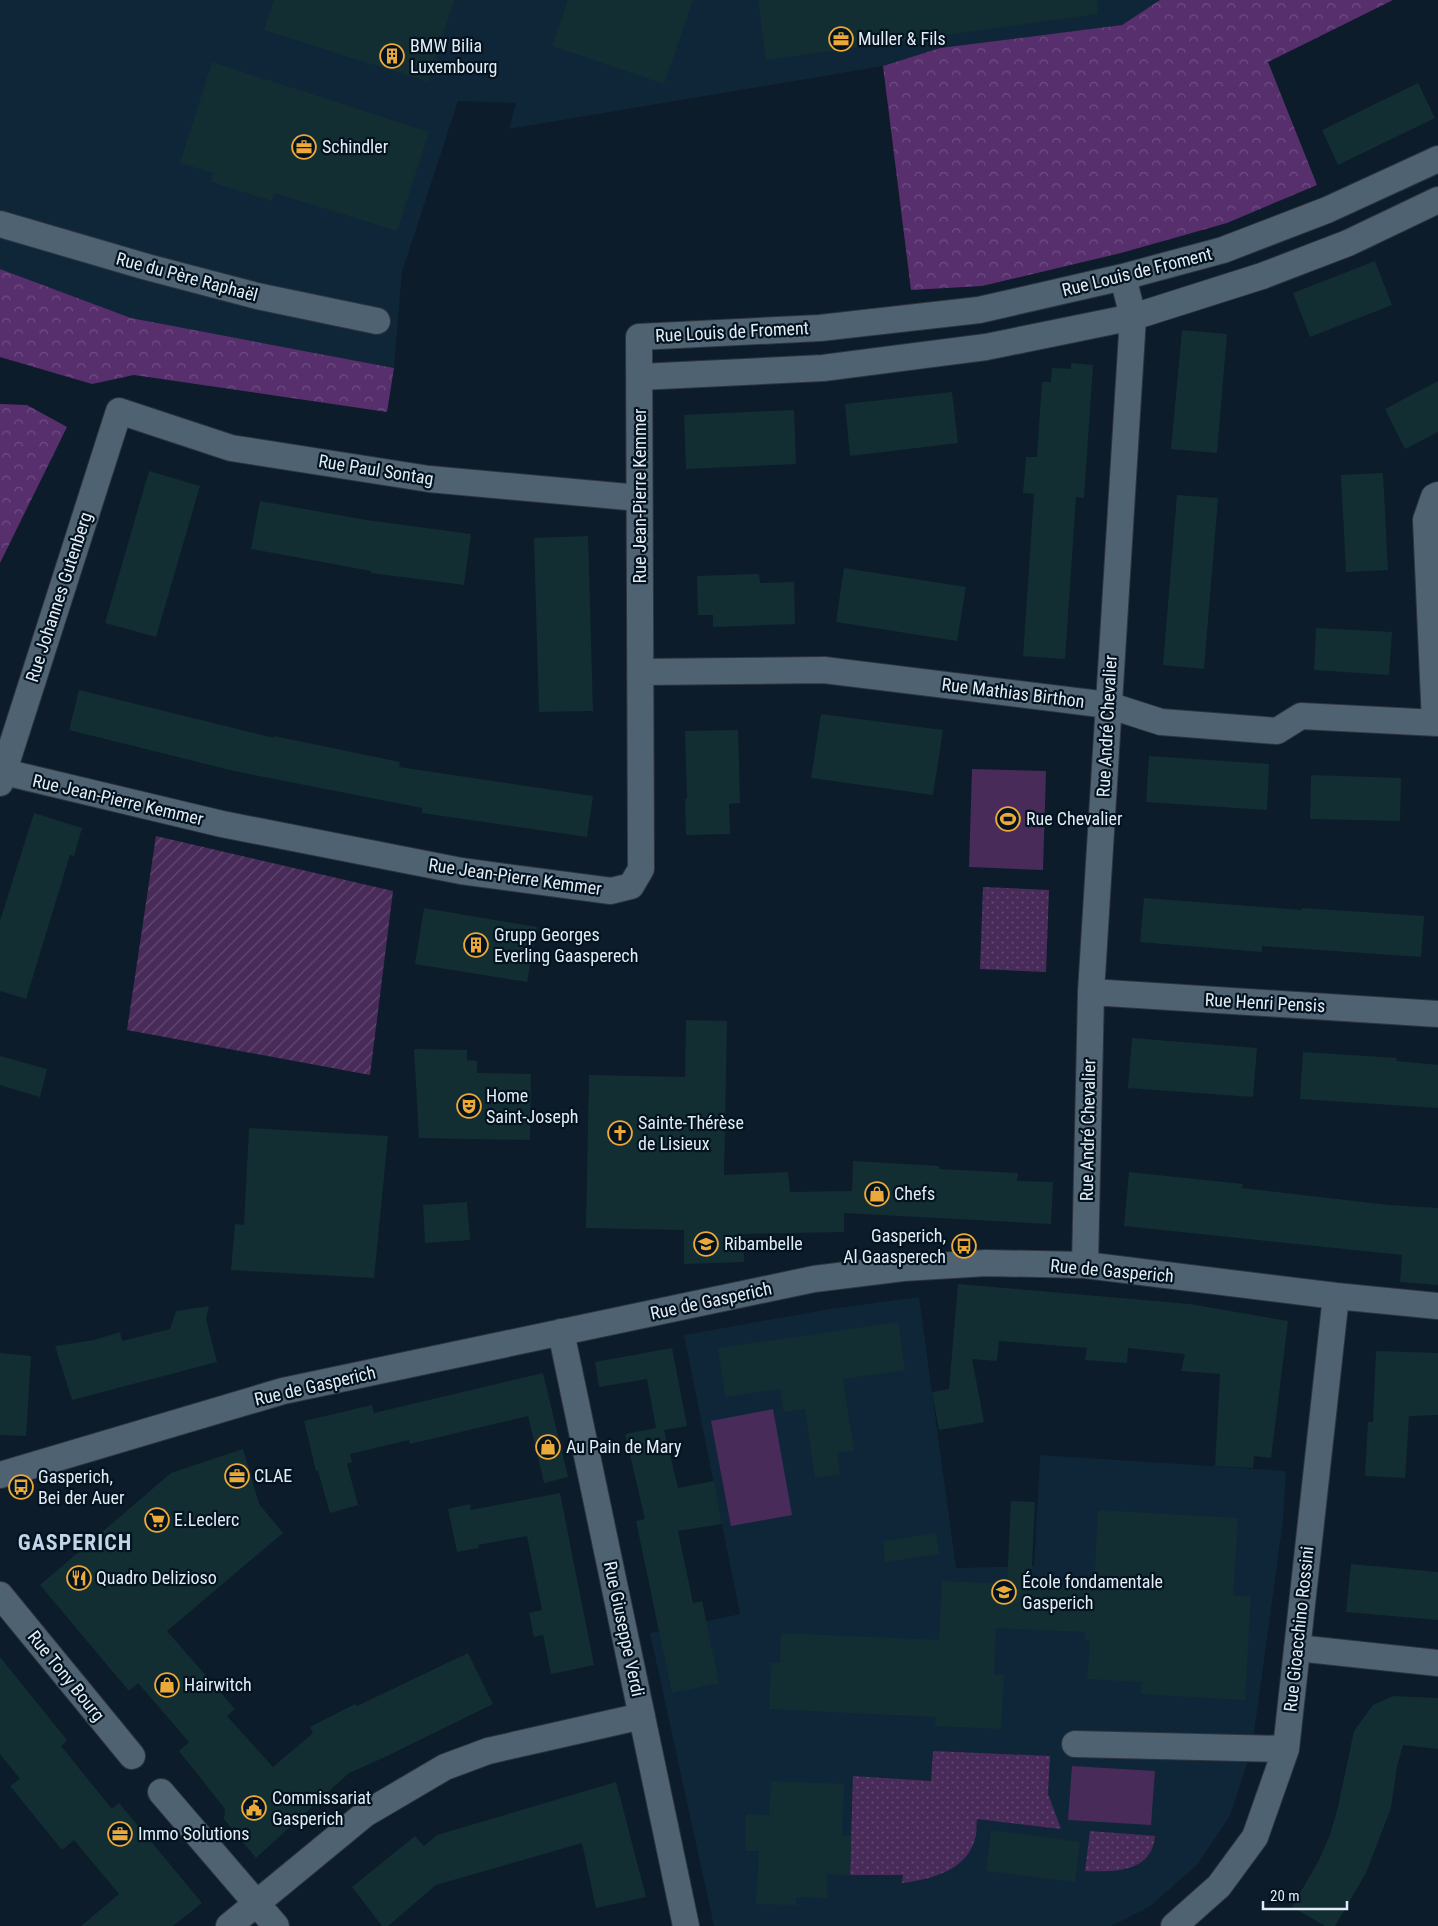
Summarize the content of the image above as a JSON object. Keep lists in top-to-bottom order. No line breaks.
{"streets":{"street":["Rue Louis de Froment","Rue du Père Raphaël","Rue Paul Sontag","Rue Jean-Pierre Kemmer","Rue Johannes Gutenberg","Rue Mathias Birthon","Rue André Chevalier","Rue Henri Pensis","Rue de Gasperich","Rue Giuseppe Verdi","Rue Gioacchino Rossini","Rue Tony Bourg"]},"crossings":[["Rue Louis de Froment","Rue Jean-Pierre Kemmer"],["Rue Louis de Froment","Rue André Chevalier"],["Rue Paul Sontag","Rue Jean-Pierre Kemmer"],["Rue Paul Sontag","Rue Johannes Gutenberg"],["Rue Jean-Pierre Kemmer","Rue Johannes Gutenberg"],["Rue Jean-Pierre Kemmer","Rue Mathias Birthon"],["Rue Mathias Birthon","Rue André Chevalier"],["Rue André Chevalier","Rue Henri Pensis"],["Rue André Chevalier","Rue de Gasperich"],["Rue de Gasperich","Rue Giuseppe Verdi"],["Rue de Gasperich","Rue Gioacchino Rossini"]],"districts":["GASPERICH"],"places":{"office":["Muller & Fils","Schindler","CLAE","Immo Solutions"],"building":["BMW Bilia Luxembourg","Grupp Georges Everling Gaasperech"],"sports":["Rue Chevalier"],"theatre":["Home Saint-Joseph"],"church":["Sainte-Thérèse de Lisieux"],"shop":["Chefs","Au Pain de Mary","Hairwitch"],"school or university":["Ribambelle","École fondamentale Gasperich"],"bus stop":["Gasperich, Al Gaasperech","Gasperich, Bei der Auer"],"supermarket":["E.Leclerc"],"restaurant":["Quadro Delizioso"],"public building":["Commissariat Gasperich"]},"scale_bar":"20 m"}
